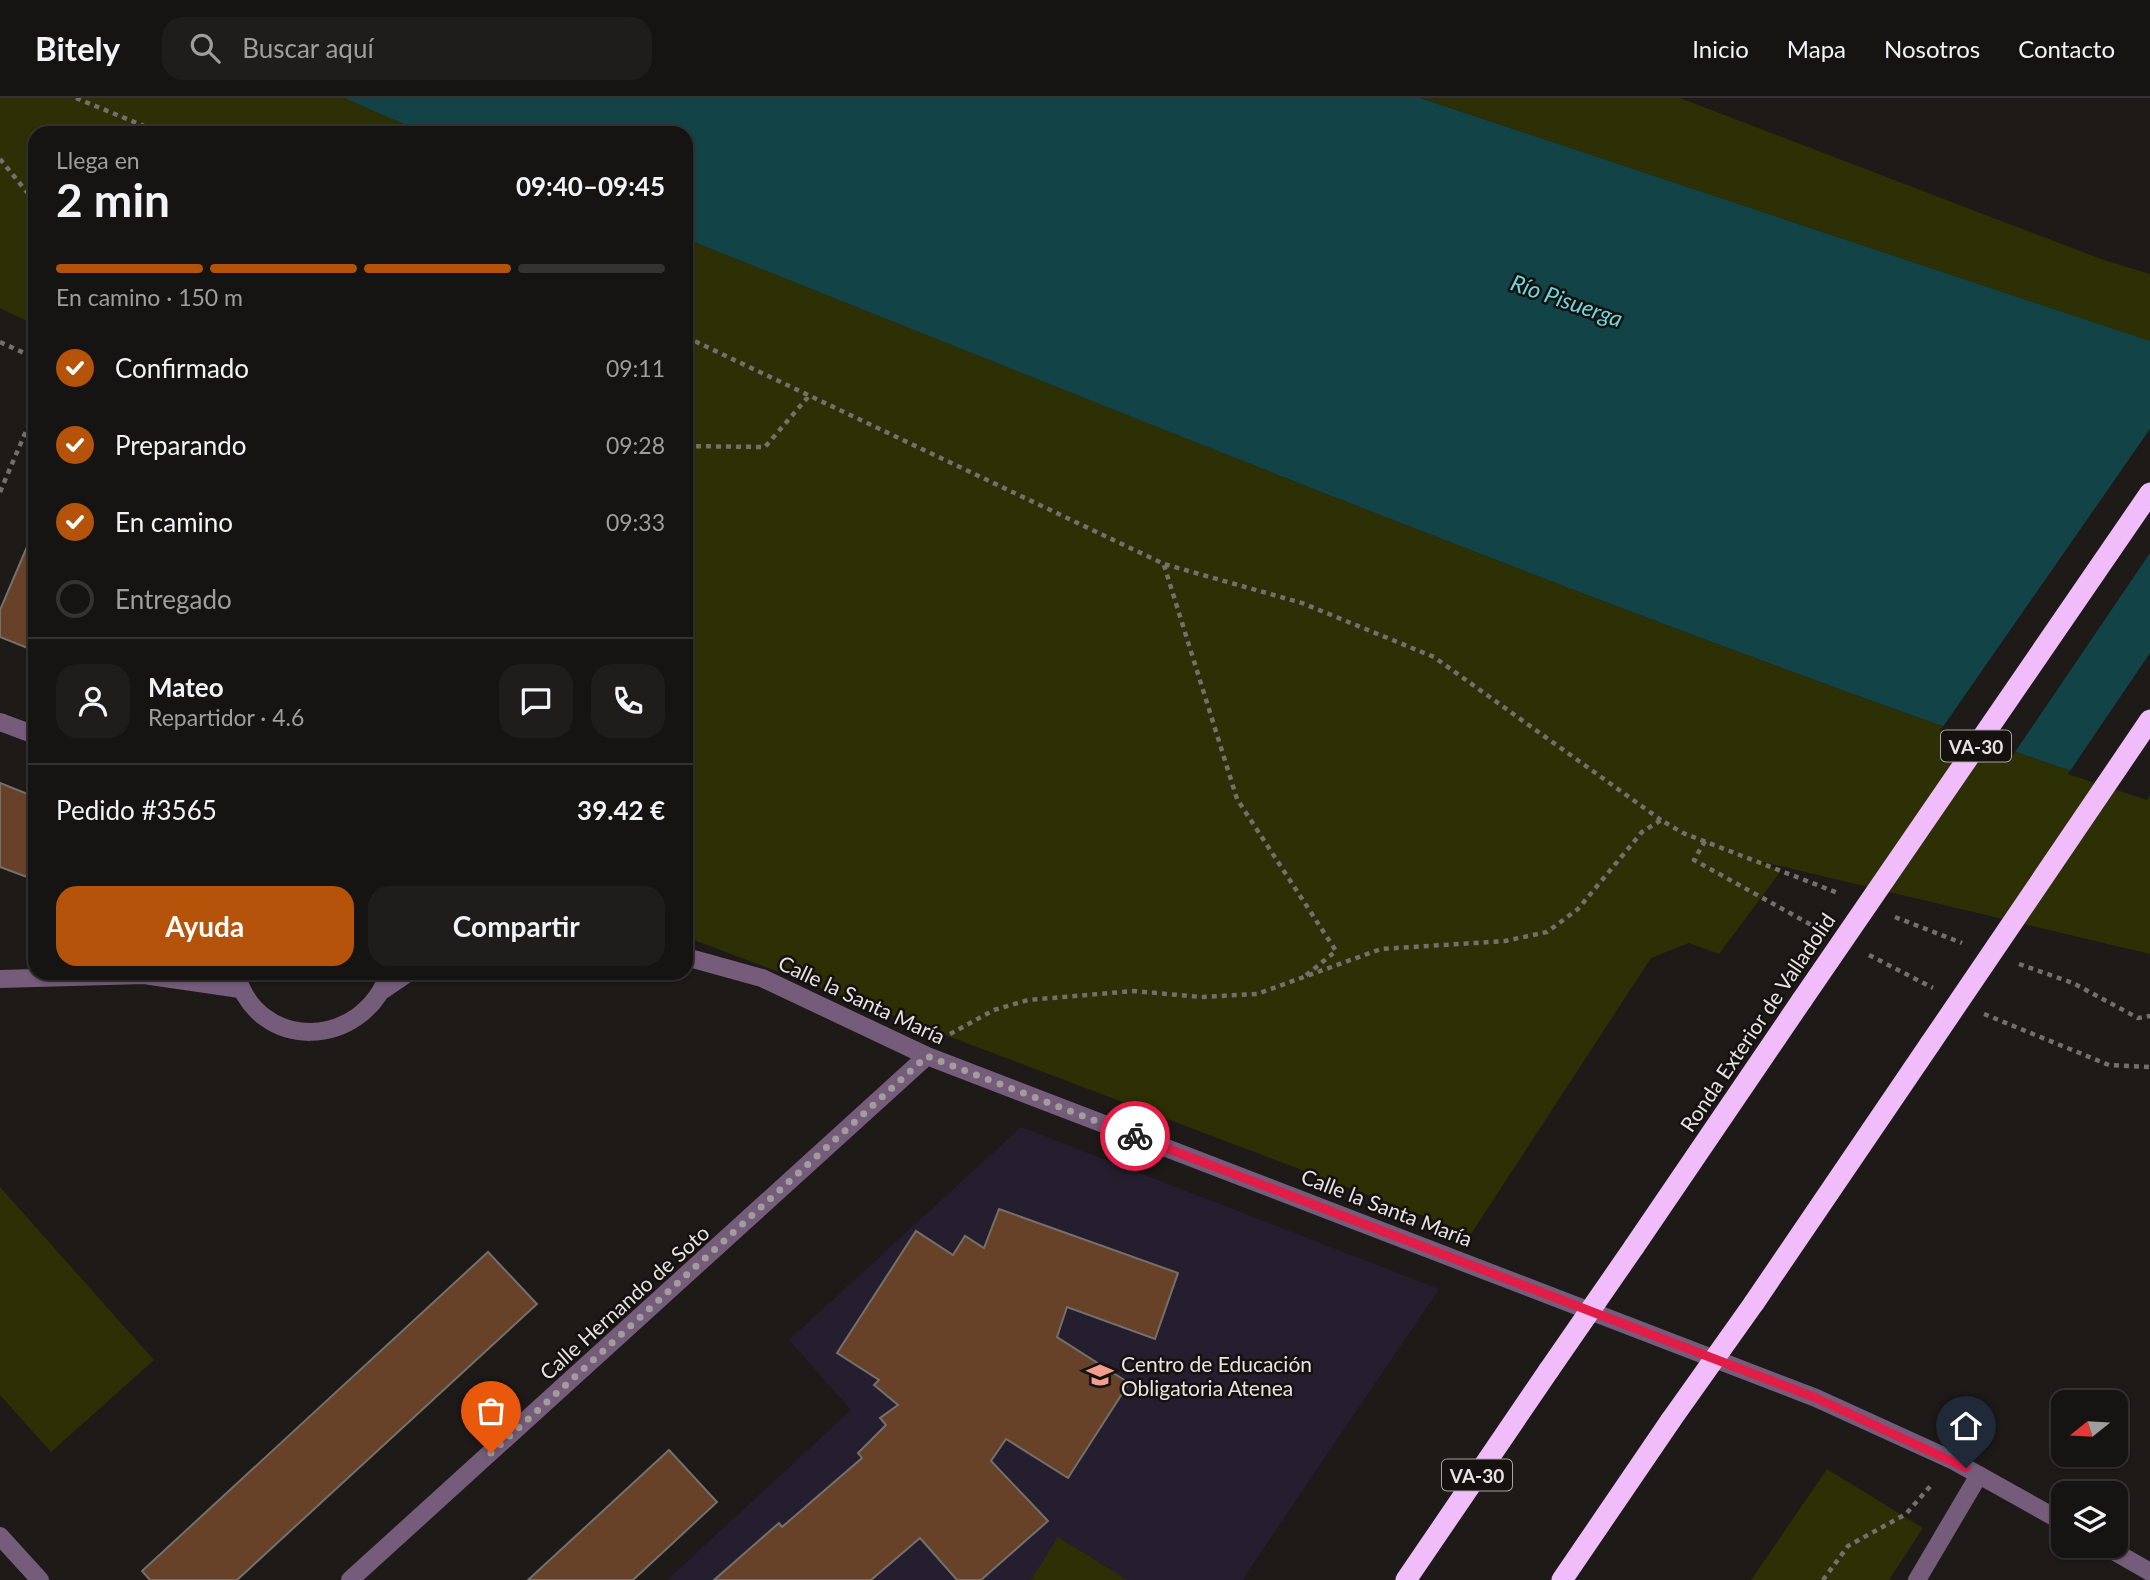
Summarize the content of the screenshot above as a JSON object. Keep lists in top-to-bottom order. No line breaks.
{"streets":{"highway":["VA-30","Ronda Exterior de Valladolid"],"street":["Calle la Santa María","Calle Hernando de Soto"]},"crossings":[["Calle la Santa María","Calle Hernando de Soto"]],"water":["Río Pisuerga"],"places":{"school or university":["Centro de Educación Obligatoria Atenea"]},"north":"left","page":{"header":"Bitely","search":"Buscar aquí","nav":["Inicio","Mapa","Nosotros","Contacto"],"heading":["2 min","Llega en","09:40–09:45"],"panel":["Mateo","Repartidor · 4.6","Pedido #3565","39.42 €"],"bar":"En camino · 150 m","list":[["Confirmado","09:11"],["Preparando","09:28"],["En camino","09:33"],"Entregado"],"buttons":["Ayuda","Compartir"]}}
